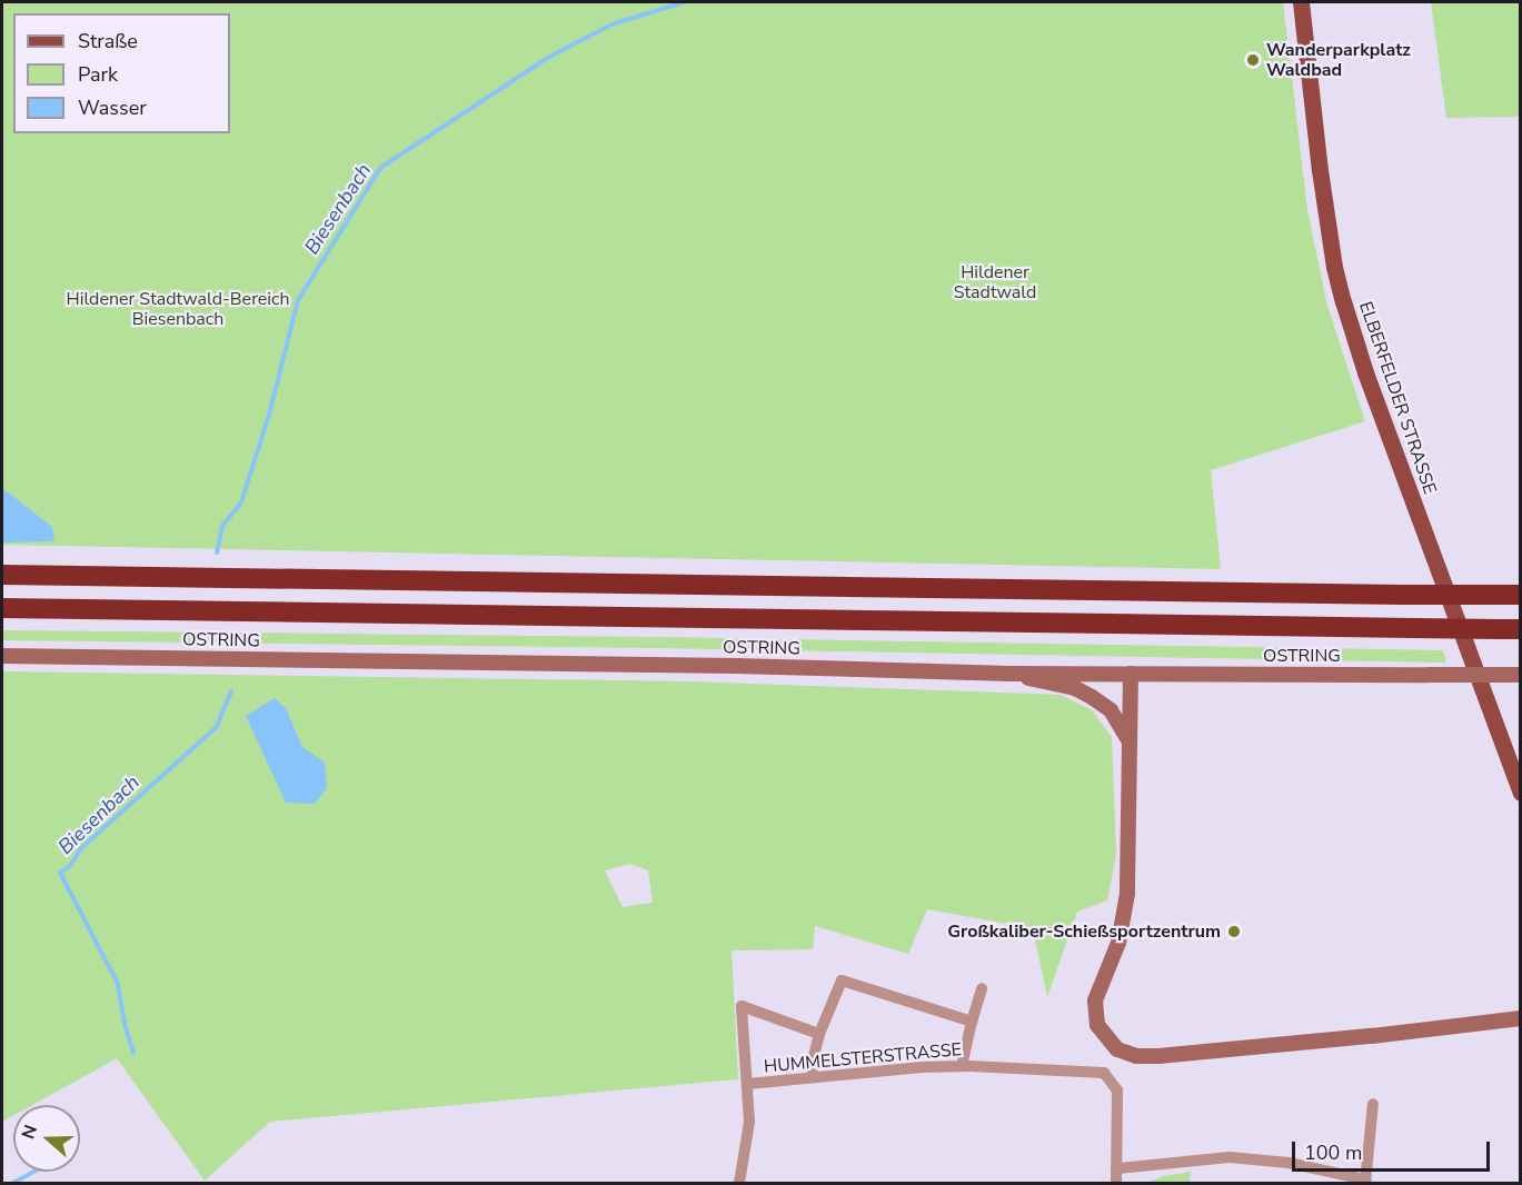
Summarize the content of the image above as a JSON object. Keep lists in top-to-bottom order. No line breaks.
{"streets":{"main road":["ELBERFELDER STRASSE","OSTRING"],"street":["HUMMELSTERSTRASSE"]},"water":["Biesenbach"],"parks":["Hildener Stadtwald","Hildener Stadtwald-Bereich Biesenbach"],"places":["Wanderparkplatz Waldbad","Großkaliber-Schießsportzentrum"],"legend":["Straße","Park","Wasser"],"scale_bar":"100 m","north":"left"}
